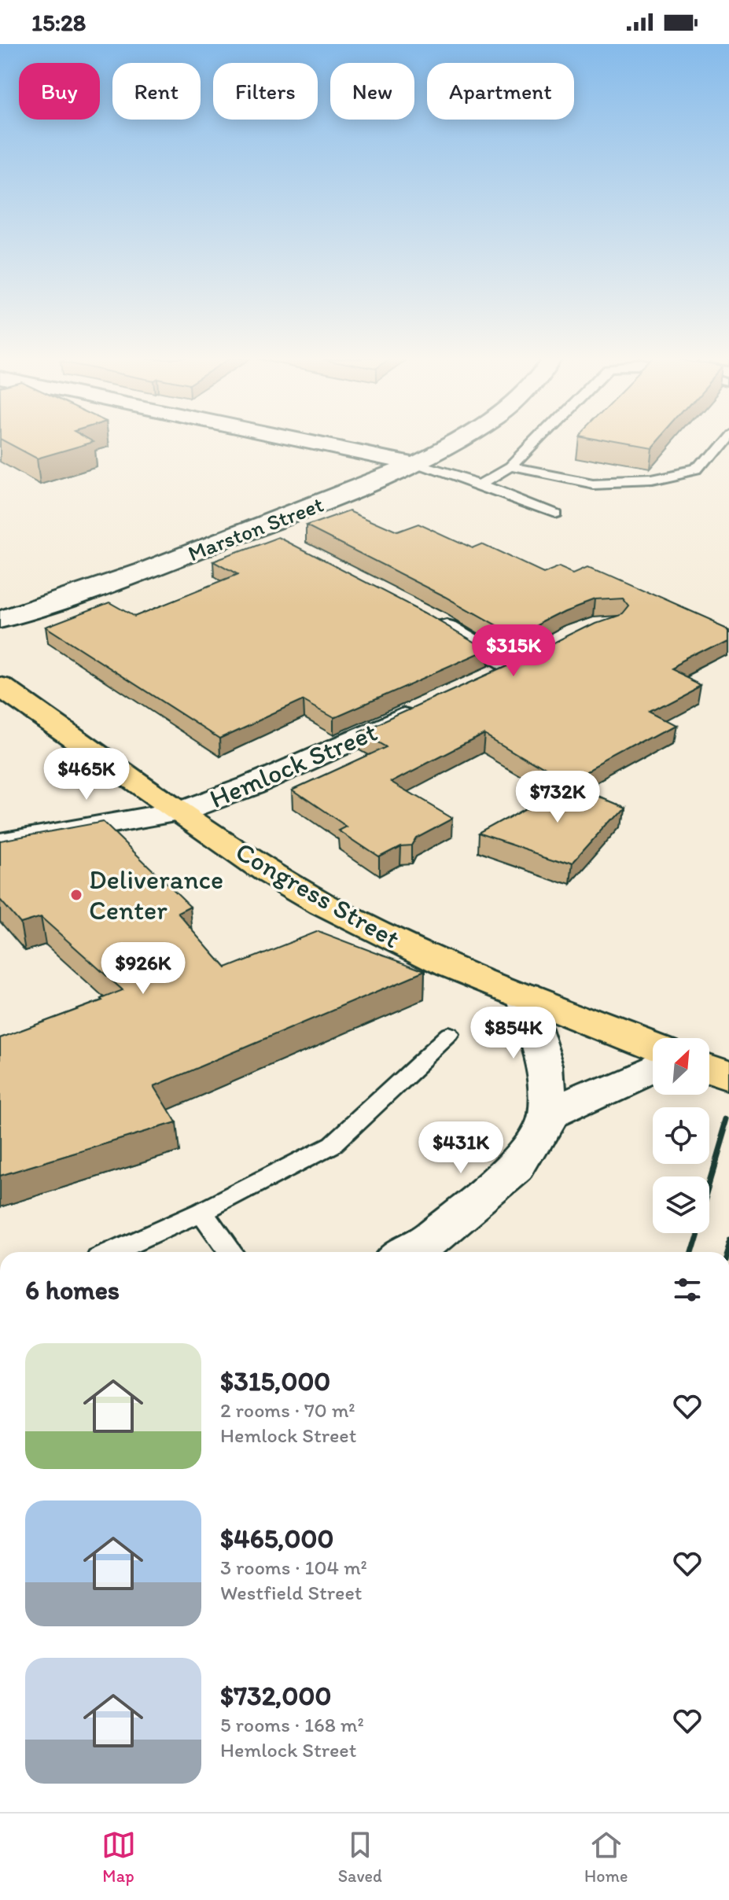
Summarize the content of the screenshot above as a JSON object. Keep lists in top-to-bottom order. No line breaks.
{"streets":{"main road":["Congress Street"],"street":["Marston Street","Hemlock Street"]},"crossings":[["Hemlock Street","Congress Street"]],"places":["Deliverance Center"],"north":"top right","page":{"status":"15:28","chip":["Buy","Rent","Filters","New","Apartment"],"price":["$315K","$465K","$732K","$926K","$854K","$431K"],"heading":"6 homes","list":[{"name":"$315,000","note":"2 rooms · 70 m² · Hemlock Street"},{"name":"$465,000","note":"3 rooms · 104 m² · Westfield Street"},{"name":"$732,000","note":"5 rooms · 168 m² · Hemlock Street"}],"tabs":["Map","Saved","Home"]}}
